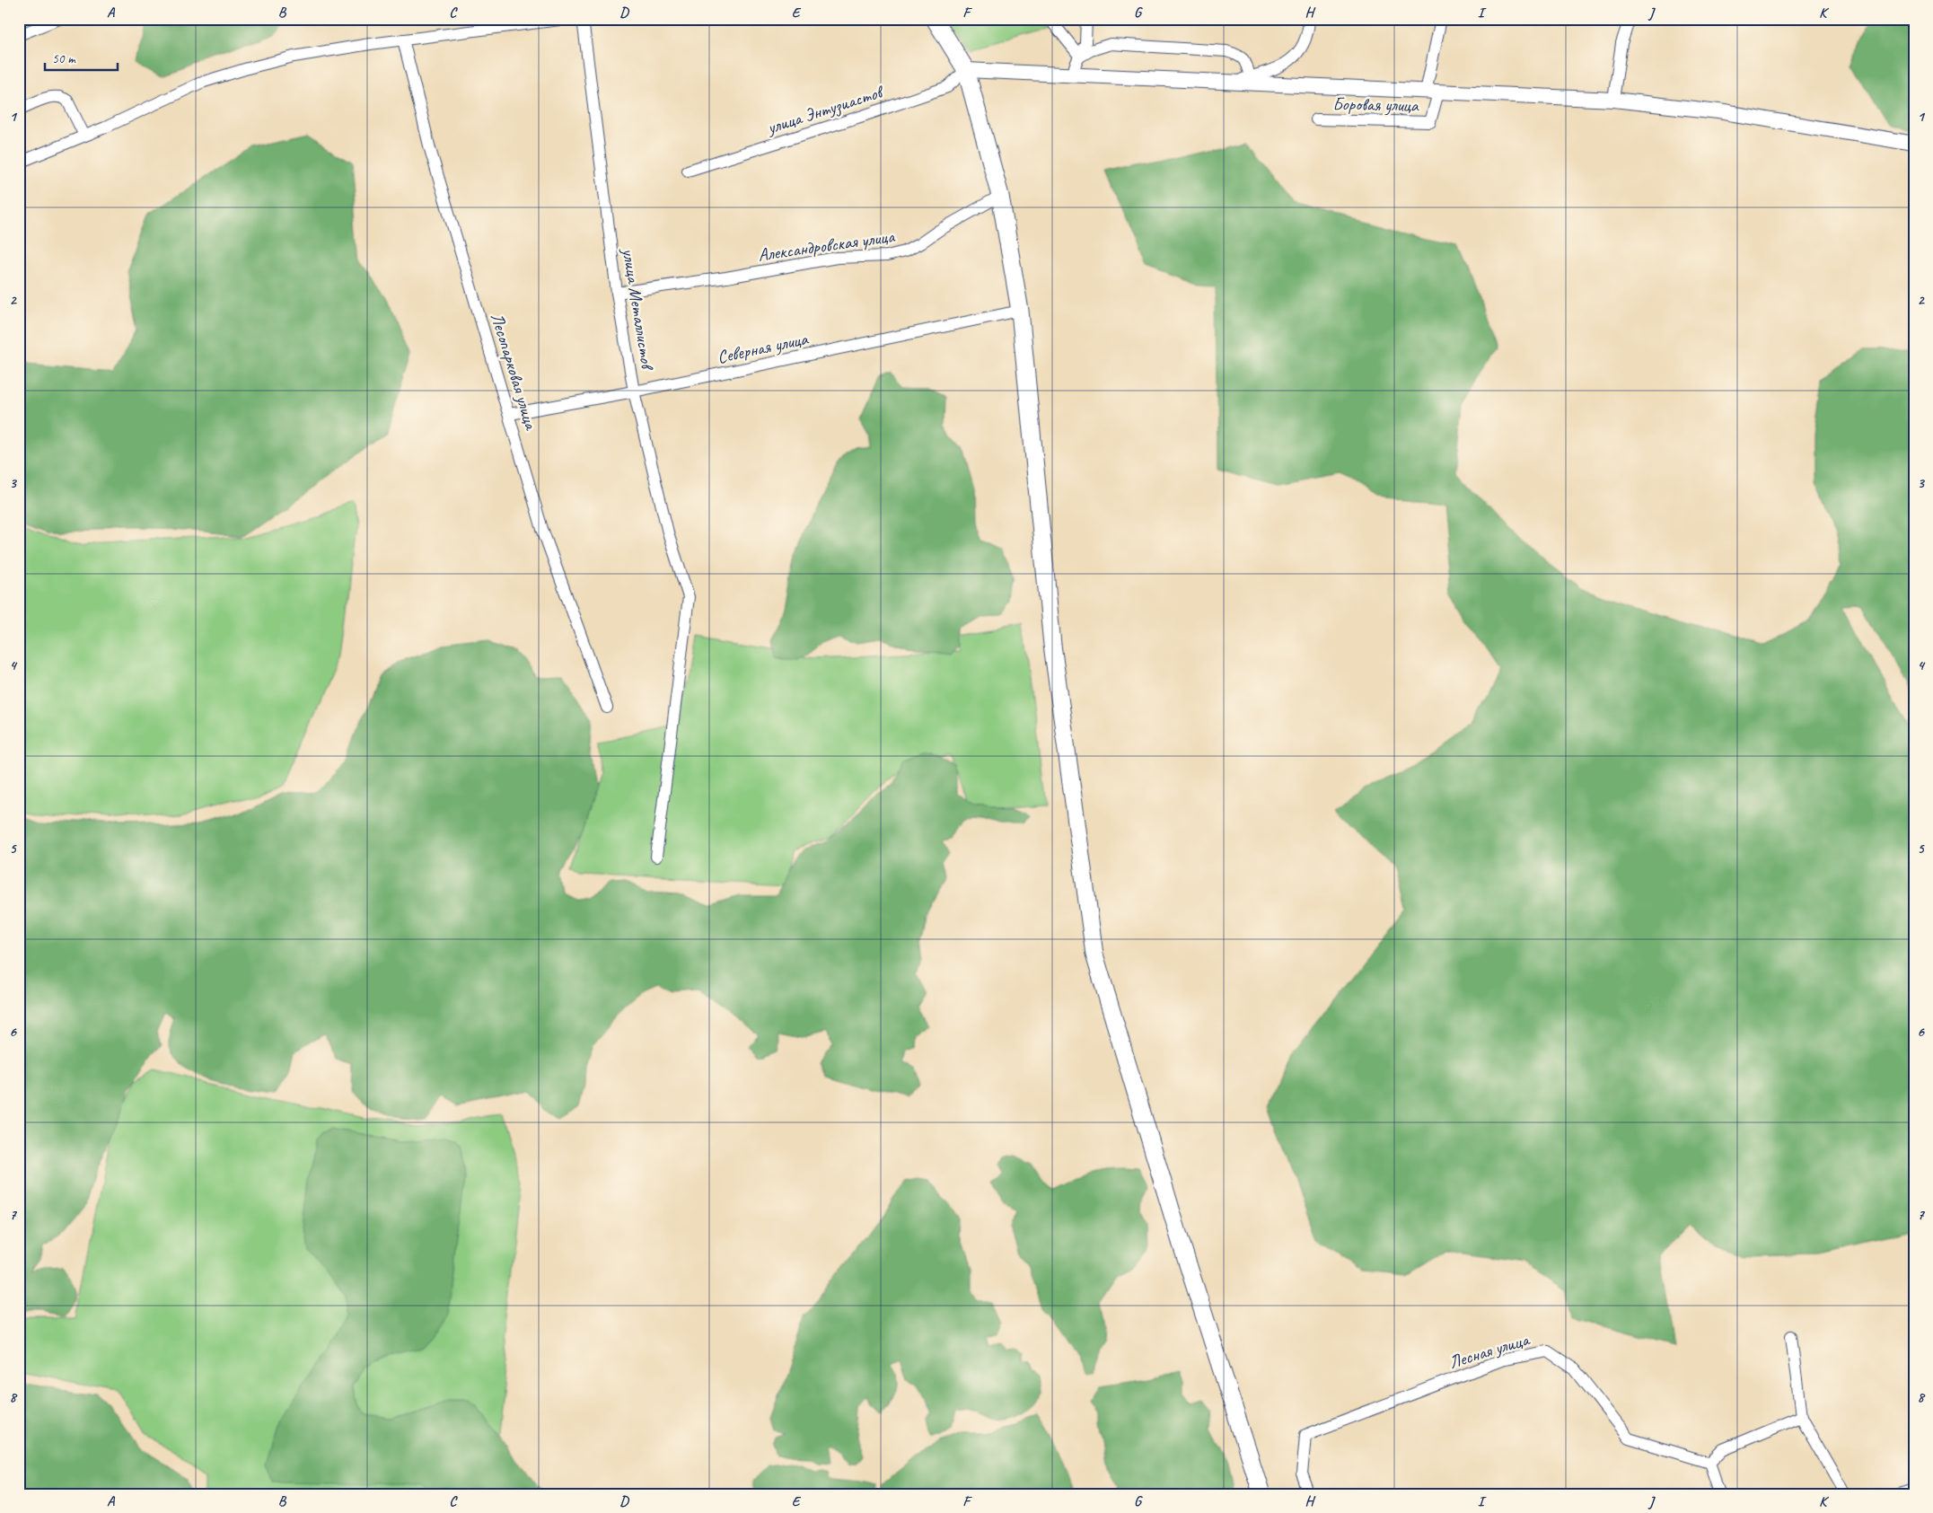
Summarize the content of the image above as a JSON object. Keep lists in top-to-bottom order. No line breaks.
{"streets":{"street":["Боровая улица","улица Энтузиастов","Александровская улица","улица Металлистов","Северная улица","Лесопарковая улица","Лесная улица"]},"crossings":[["Александровская улица","улица Металлистов"],["улица Металлистов","Северная улица"],["Северная улица","Лесопарковая улица"]],"scale_bar":"50 m","grid":{"columns":["A","B","C","D","E","F","G","H","I","J","K"],"rows":["1","2","3","4","5","6","7","8"]}}
